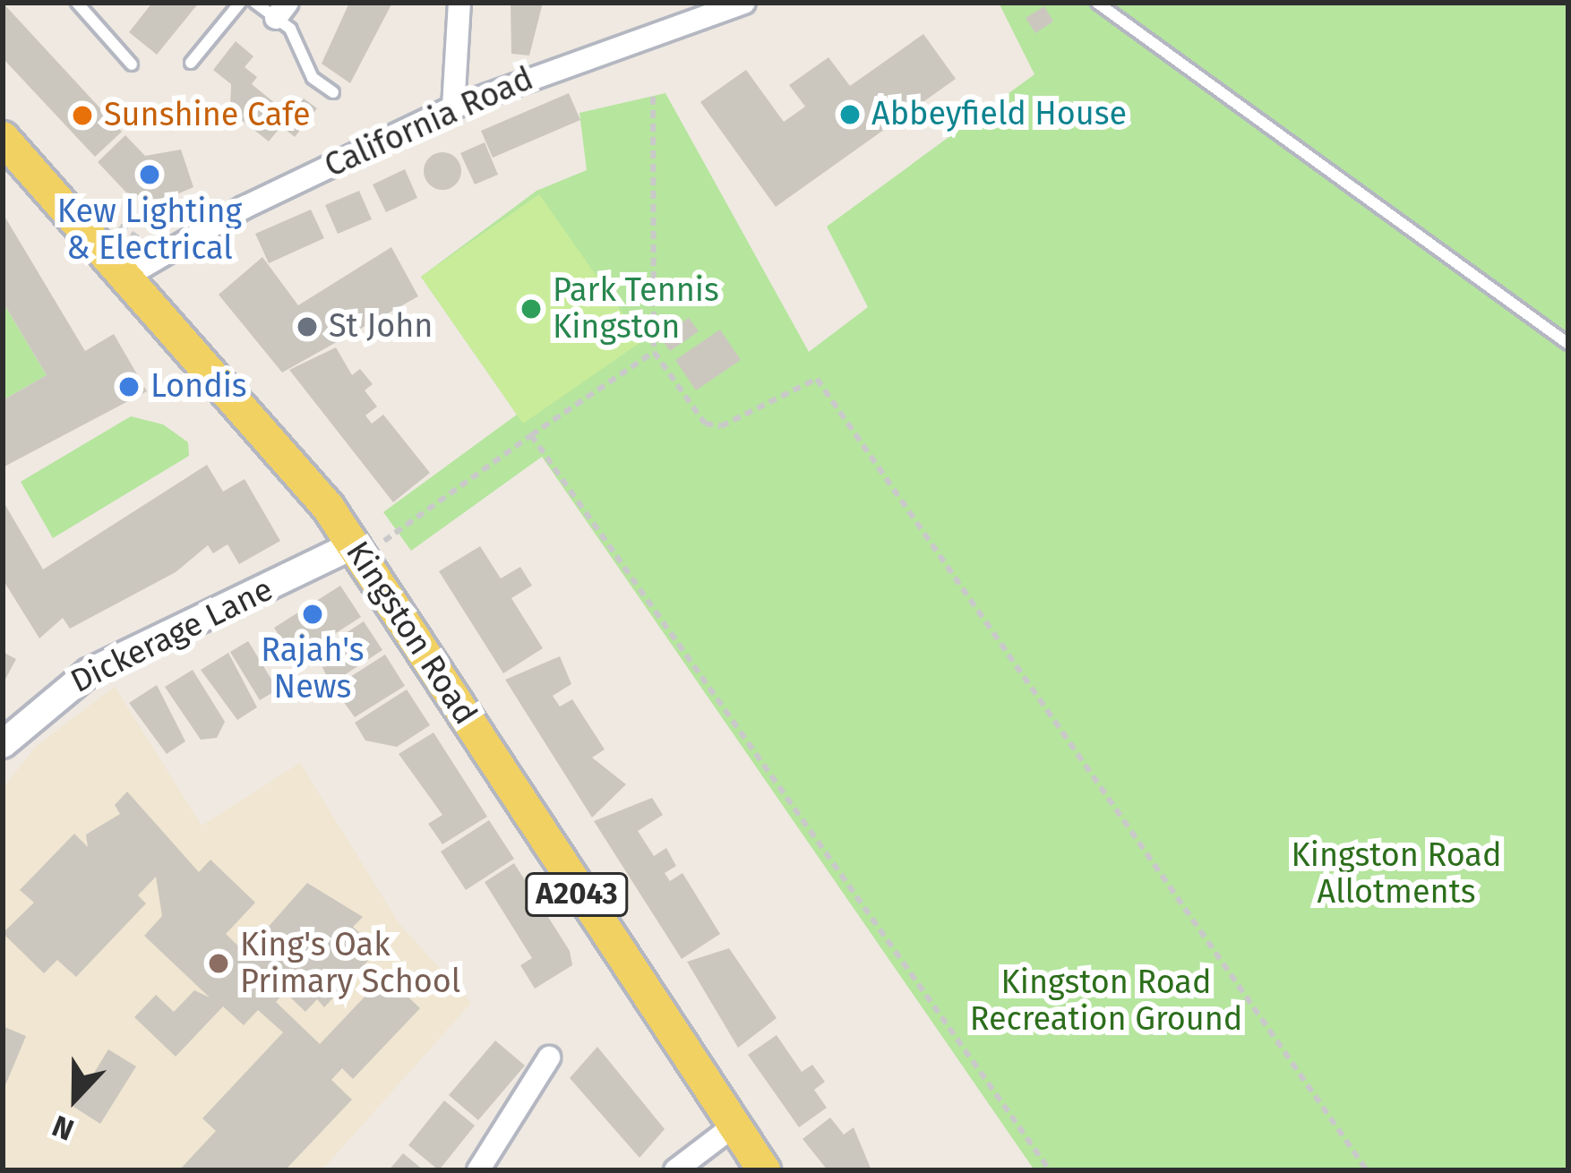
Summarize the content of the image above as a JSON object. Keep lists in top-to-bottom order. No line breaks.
{"streets":{"main road":["Kingston Road","A2043"],"street":["California Road","Dickerage Lane"]},"crossings":[["California Road","Kingston Road"],["Kingston Road","Dickerage Lane"]],"parks":["Kingston Road Allotments","Kingston Road Recreation Ground"],"places":["Abbeyfield House","Sunshine Cafe","Kew Lighting & Electrical","Park Tennis Kingston","St John","Londis","Rajah's News","King's Oak Primary School"],"north":"bottom"}
